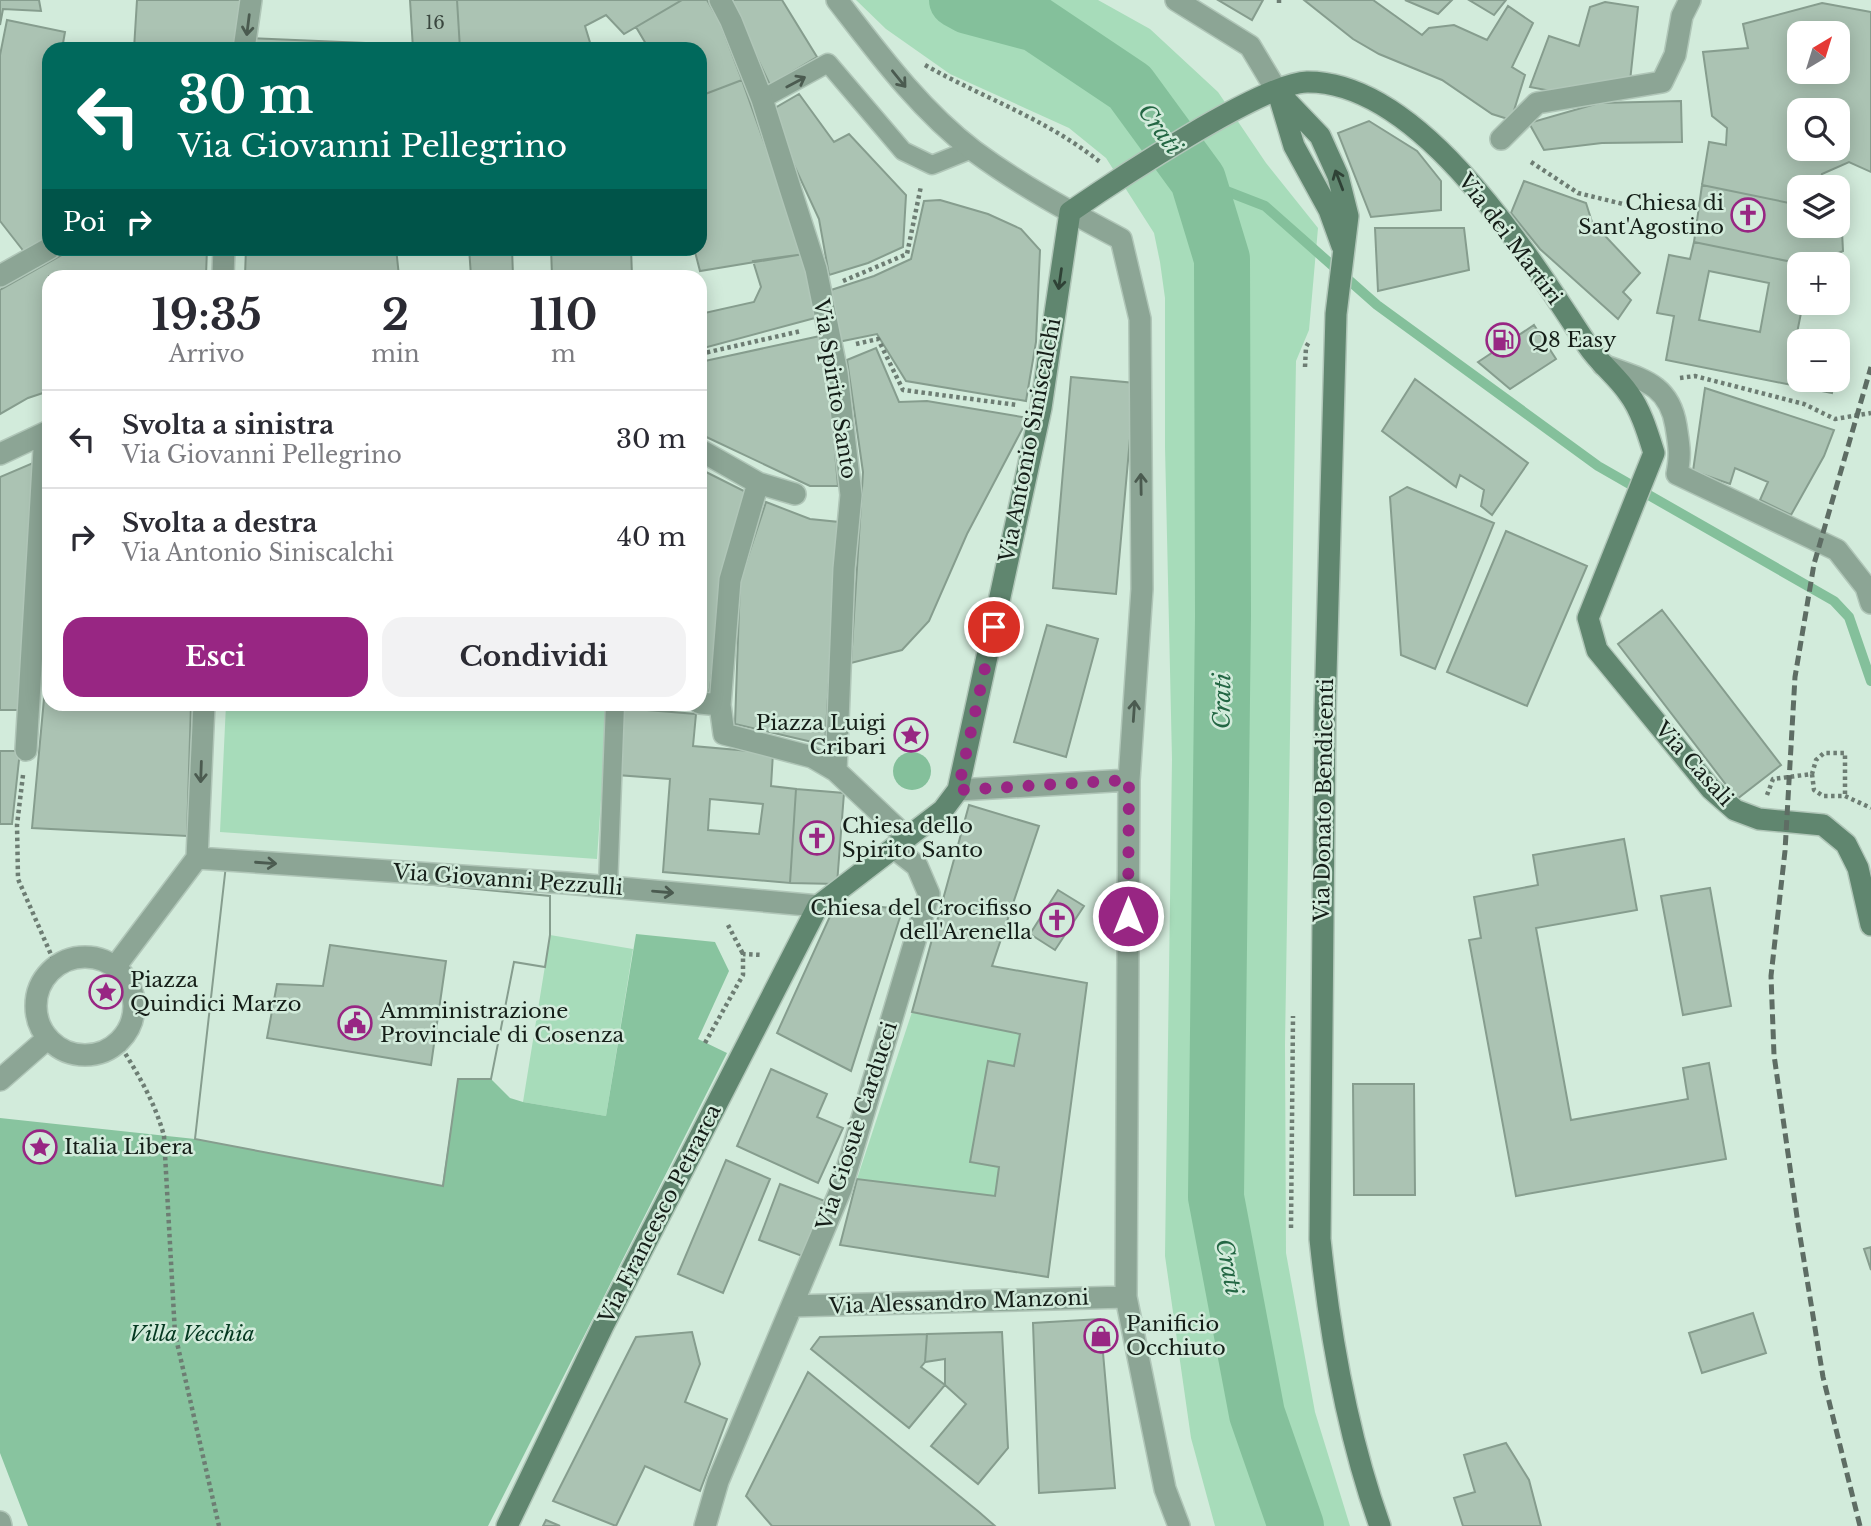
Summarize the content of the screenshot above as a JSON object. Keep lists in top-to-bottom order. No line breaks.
{"streets":{"street":["Via dei Martiri","Via Spirito Santo","Via Antonio Siniscalchi","Via Casali","Via Donato Bendicenti","Via Giovanni Pezzulli","Via Giosuè Carducci","Via Francesco Petrarca","Via Alessandro Manzoni"]},"crossings":[["Via dei Martiri","Via Antonio Siniscalchi"],["Via dei Martiri","Via Casali"],["Via dei Martiri","Via Donato Bendicenti"],["Via Spirito Santo","Via Giosuè Carducci"],["Via Giovanni Pezzulli","Via Francesco Petrarca"],["Via Giosuè Carducci","Via Alessandro Manzoni"]],"one_way":["Via Giovanni Pezzulli"],"water":["Crati"],"parks":["Villa Vecchia"],"places":{"church":["Chiesa di Sant'Agostino","Chiesa dello Spirito Santo","Chiesa del Crocifisso dell'Arenella"],"fuel station":["Q8 Easy"],"place":["Piazza Luigi Cribari","Piazza Quindici Marzo","Italia Libera"],"public building":["Amministrazione Provinciale di Cosenza"],"shop":["Panificio Occhiuto"]},"house_numbers":["16"],"north":"top right","page":{"map_buttons":["+","−"],"turn":["30 m","Via Giovanni Pellegrino"],"then":"Poi","eta":["19:35","Arrivo","2","min","110","m"],"list":[{"name":"Svolta a sinistra","note":"Via Giovanni Pellegrino","value":"30 m"},{"name":"Svolta a destra","note":"Via Antonio Siniscalchi","value":"40 m"}],"buttons":["Esci","Condividi"]}}
